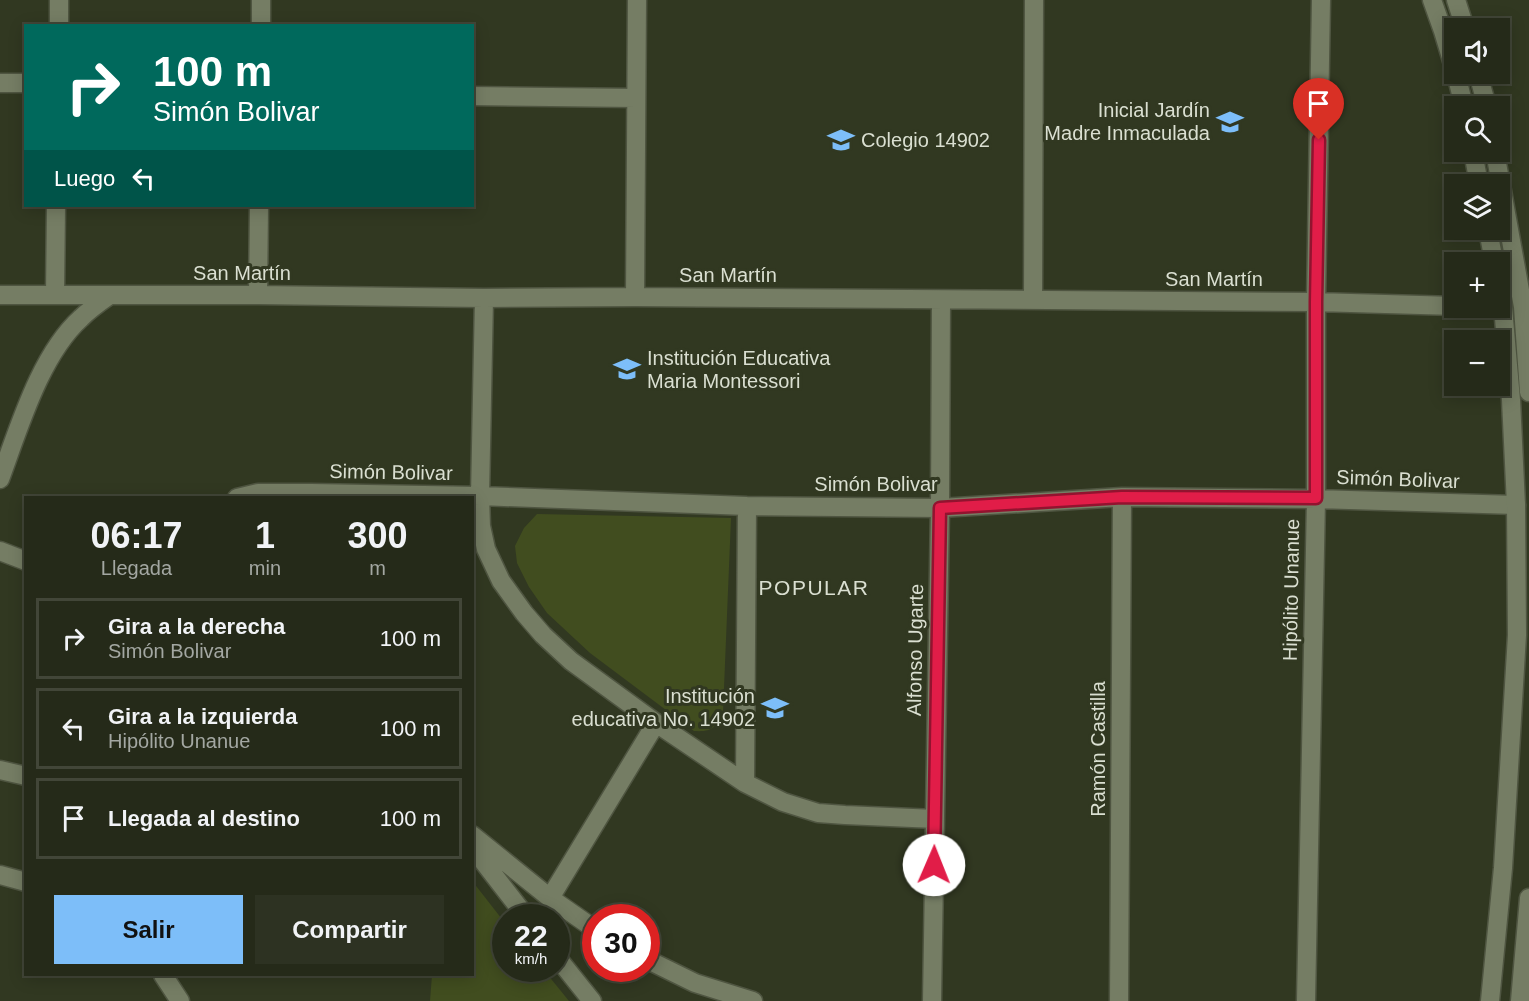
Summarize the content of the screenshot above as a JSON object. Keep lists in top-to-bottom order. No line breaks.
{"streets":{"street":["San Martín","Simón Bolivar","Hipólito Unanue","Alfonso Ugarte","Ramón Castilla"]},"crossings":[["San Martín","Hipólito Unanue"],["San Martín","Alfonso Ugarte"],["Simón Bolivar","Hipólito Unanue"],["Simón Bolivar","Alfonso Ugarte"],["Simón Bolivar","Ramón Castilla"]],"districts":["POPULAR"],"places":{"school or university":["Inicial Jardín Madre Inmaculada","Colegio 14902","Institución Educativa Maria Montessori","Institución educativa No. 14902"]},"page":{"map_buttons":["+","−"],"turn":["100 m","Simón Bolivar"],"then":"Luego","eta":["06:17","Llegada","1","min","300","m"],"list":[{"name":"Gira a la derecha","note":"Simón Bolivar","value":"100 m"},{"name":"Gira a la izquierda","note":"Hipólito Unanue","value":"100 m"},{"name":"Llegada al destino","value":"100 m"}],"buttons":["Salir","Compartir"],"speed":"22 km/h","limit":"30"}}
